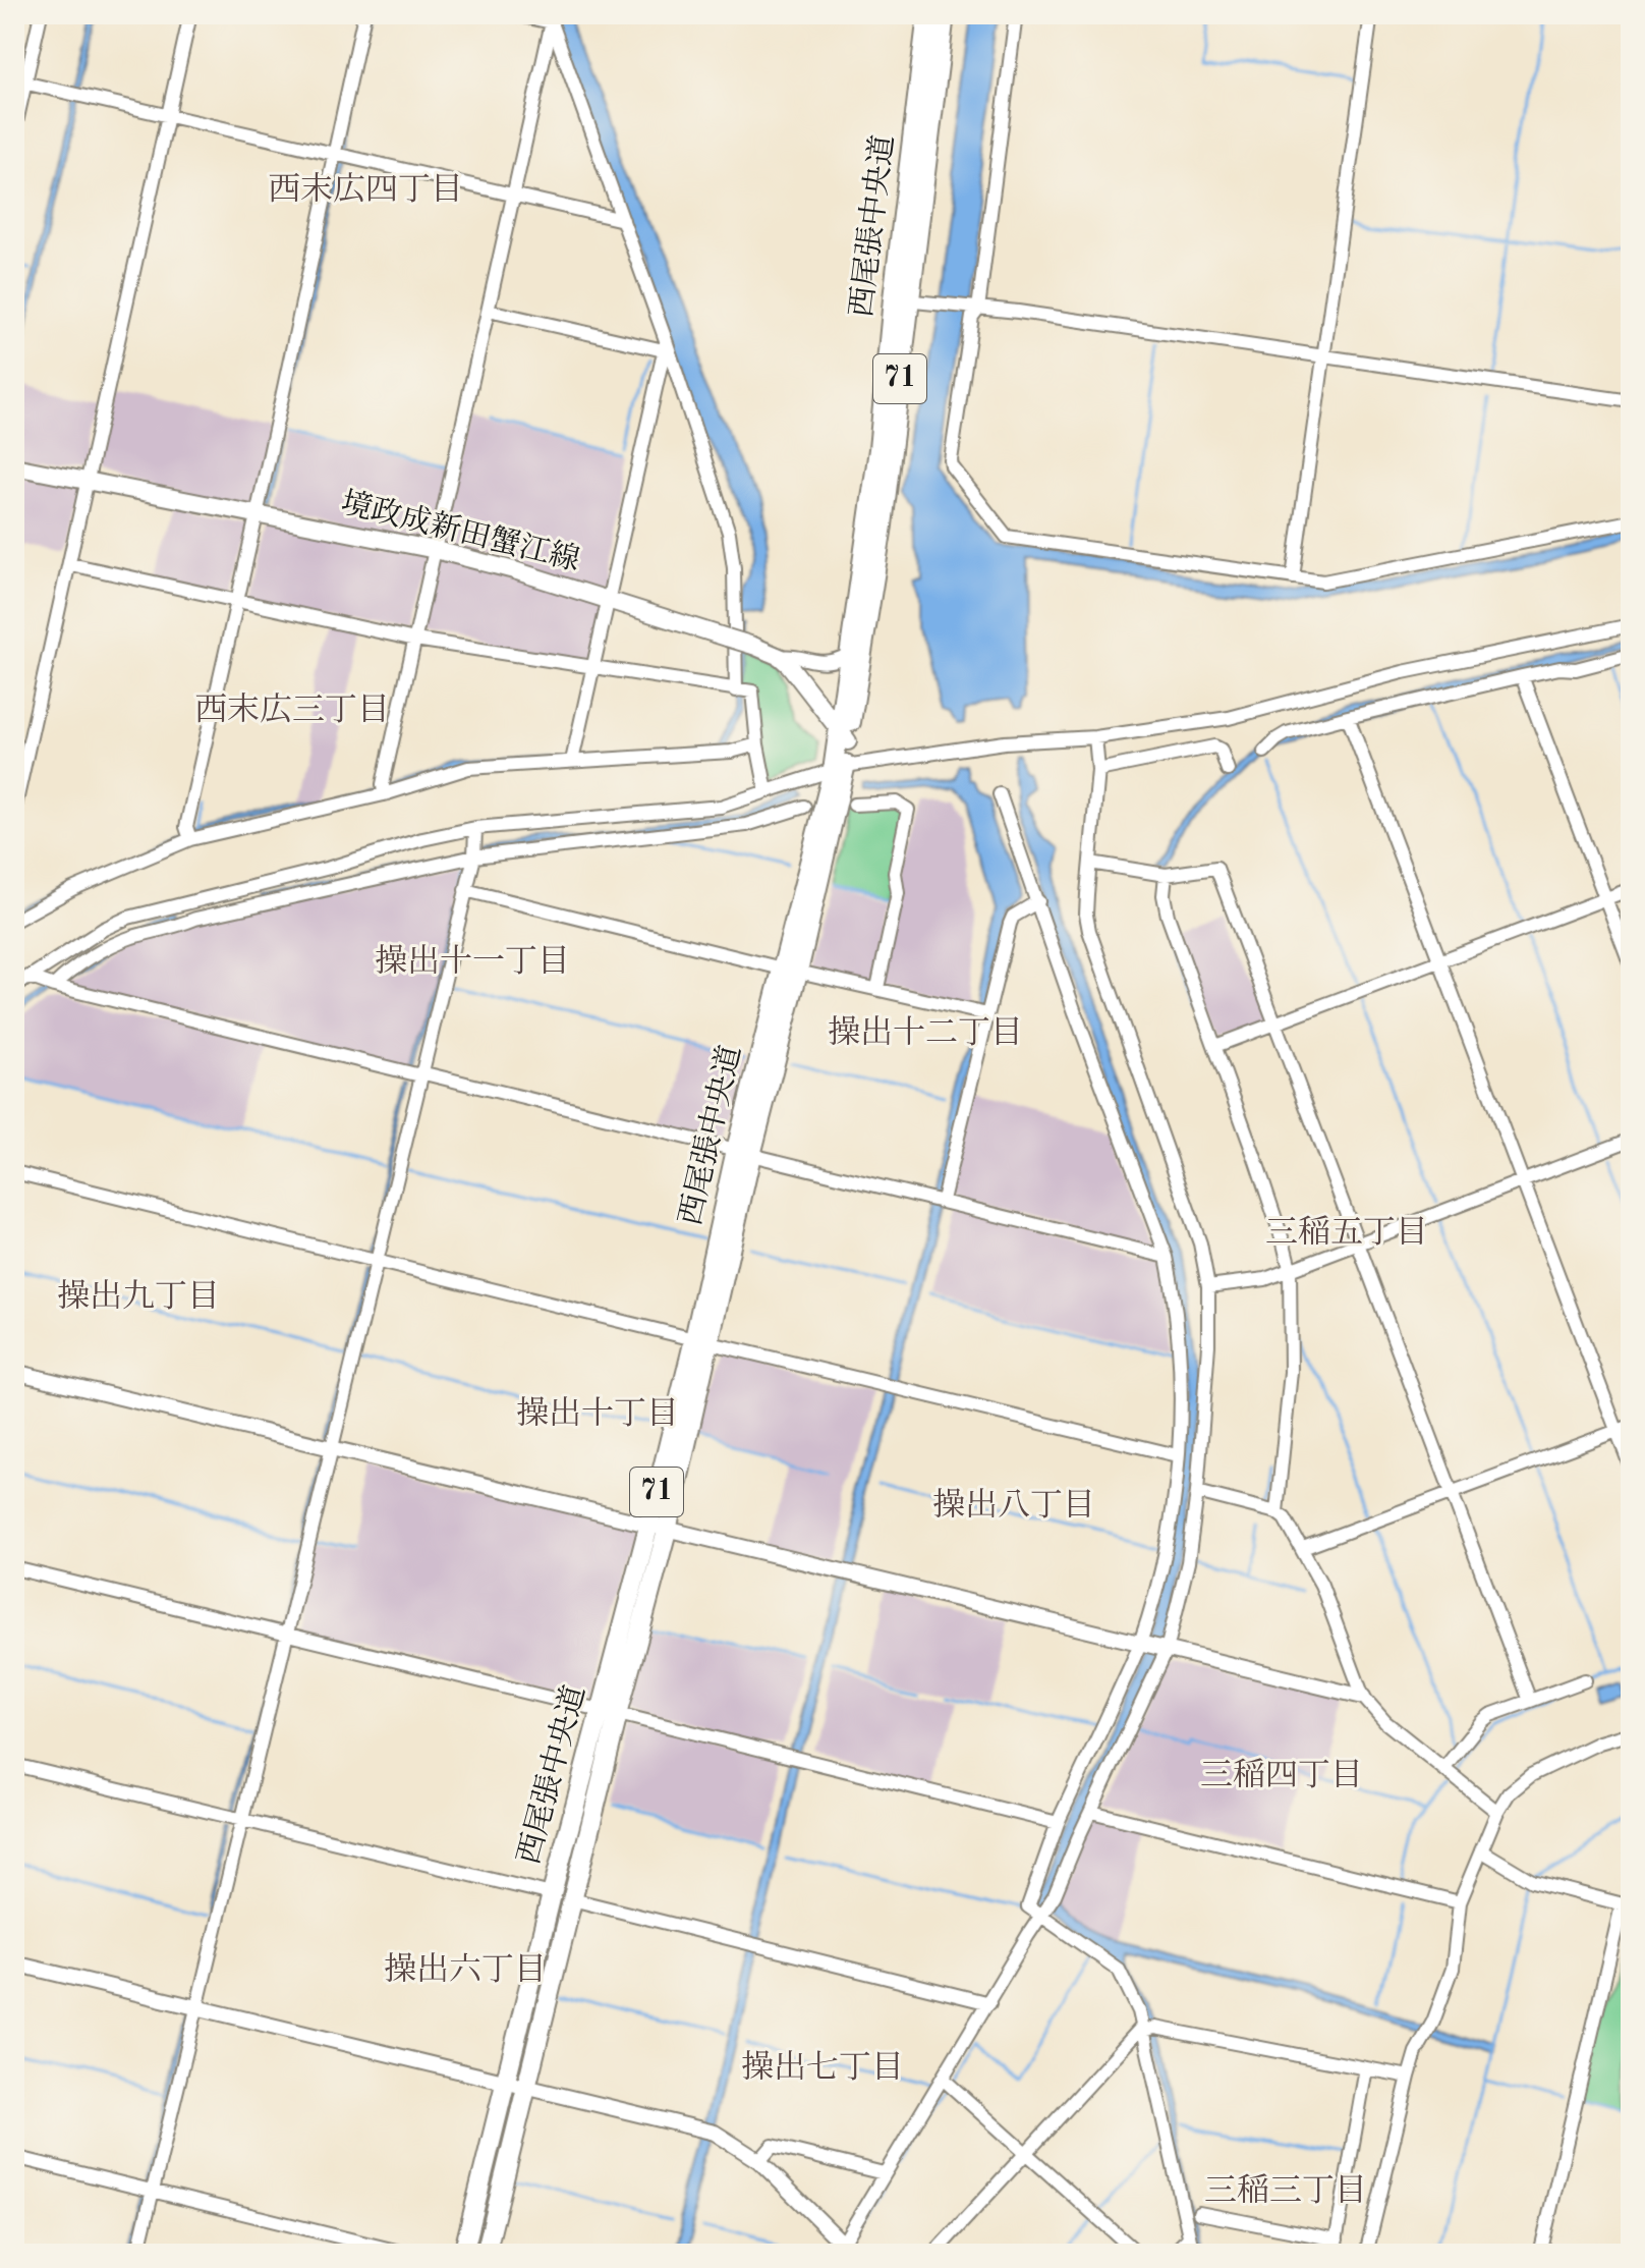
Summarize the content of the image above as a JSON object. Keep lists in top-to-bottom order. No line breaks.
{"streets":{"main road":["西尾張中央道","71","境政成新田蟹江線"]},"crossings":[["西尾張中央道","境政成新田蟹江線"]],"districts":["西末広四丁目","西末広三丁目","操出十一丁目","操出十二丁目","三稲五丁目","操出九丁目","操出十丁目","操出八丁目","三稲四丁目","操出六丁目","操出七丁目","三稲三丁目"]}
